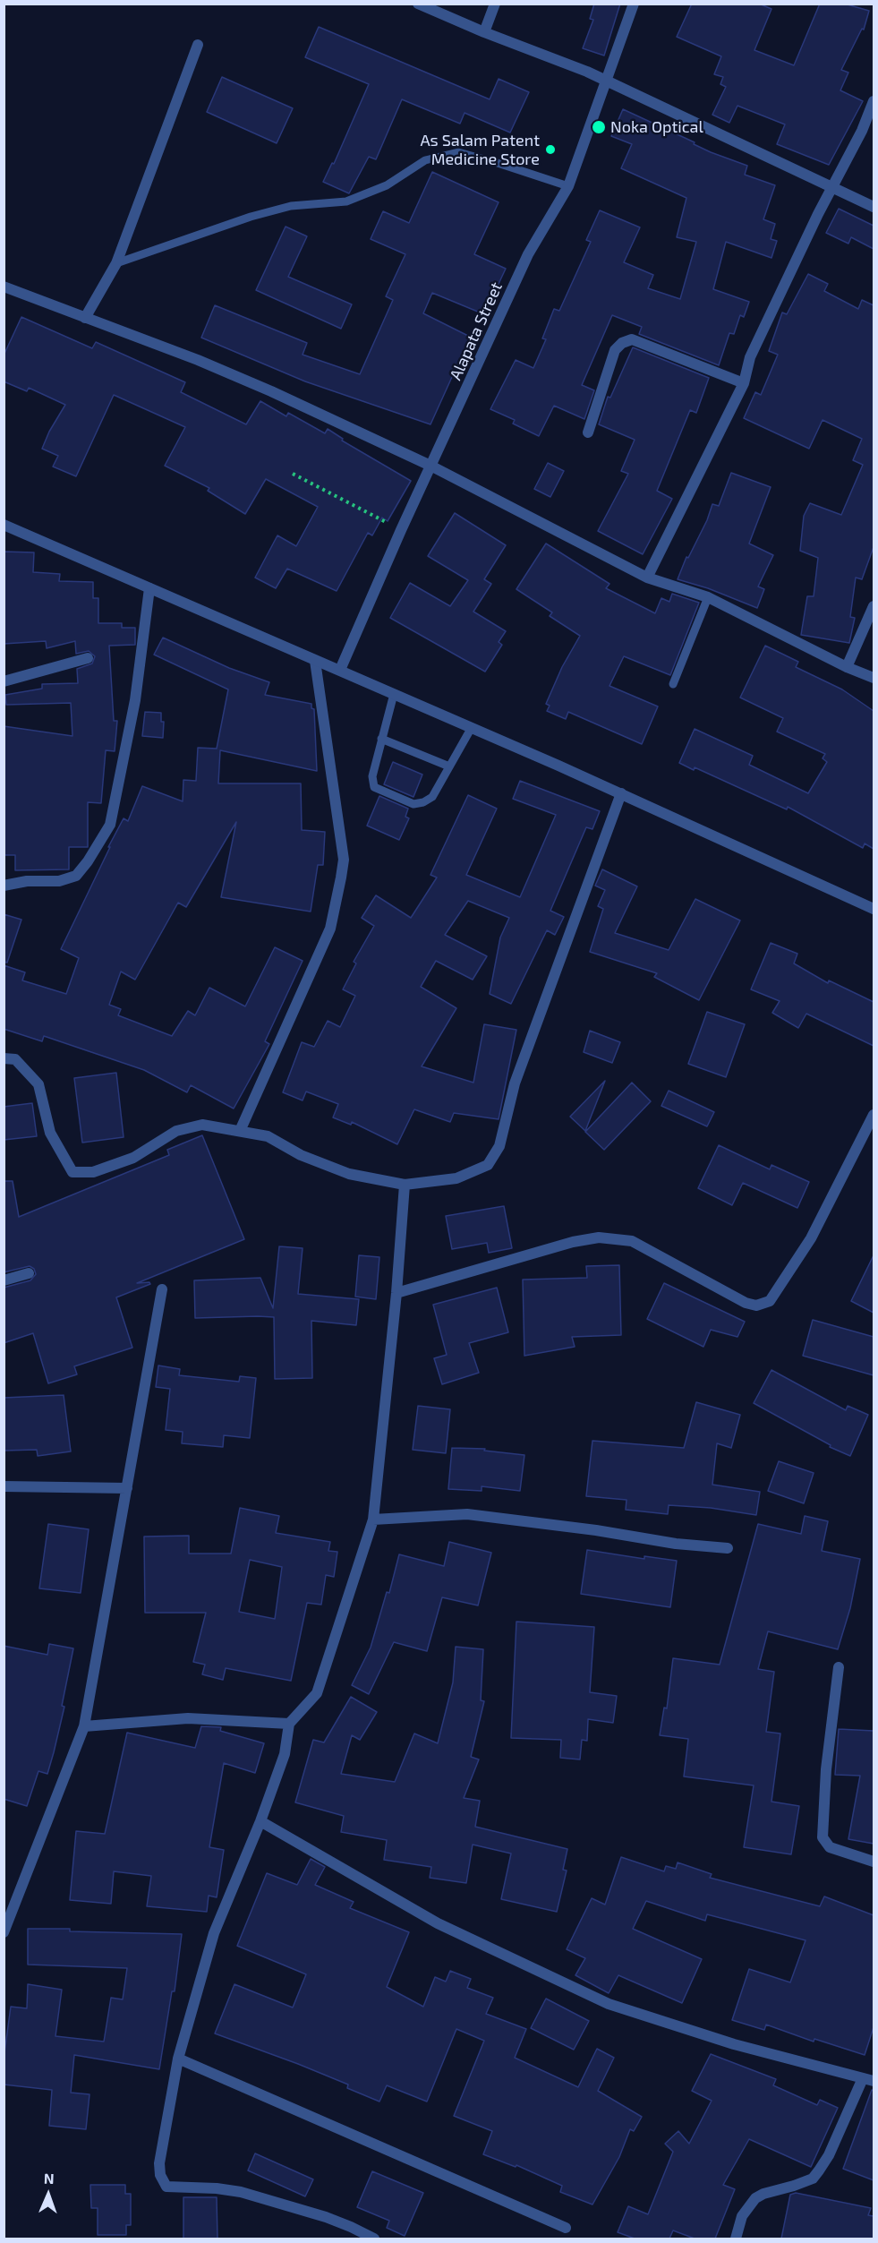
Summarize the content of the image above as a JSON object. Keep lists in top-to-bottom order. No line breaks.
{"streets":{"street":["Alapata Street"]},"places":["Noka Optical","As Salam Patent Medicine Store"],"north":"top"}
